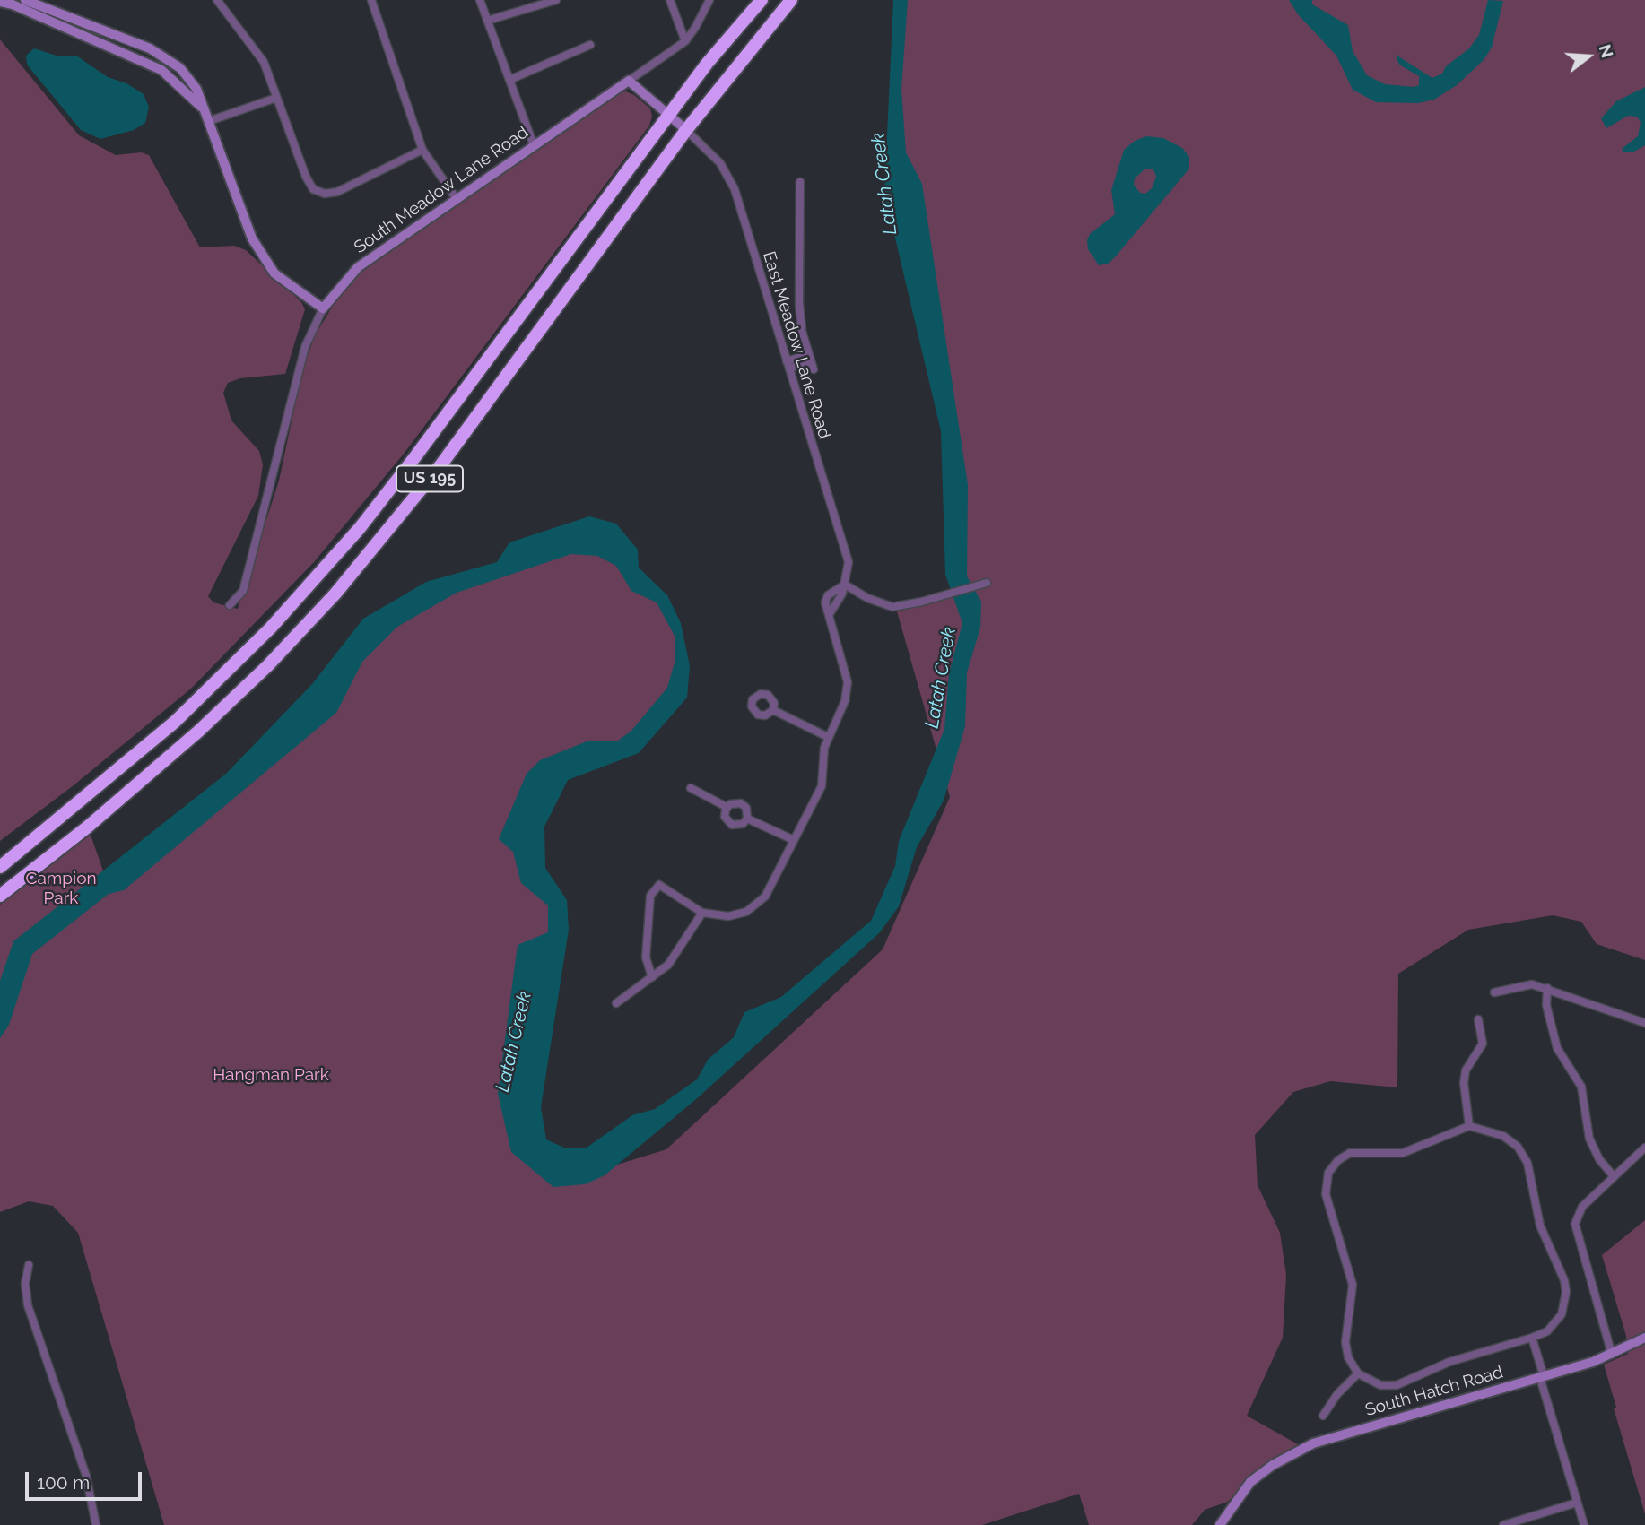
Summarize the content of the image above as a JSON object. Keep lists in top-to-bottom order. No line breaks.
{"streets":{"highway":["US 195"],"street":["South Meadow Lane Road","East Meadow Lane Road","South Hatch Road"]},"crossings":[["East Meadow Lane Road","US 195"]],"water":["Latah Creek"],"parks":["Campion Park","Hangman Park"],"scale_bar":"100 m","north":"right"}
